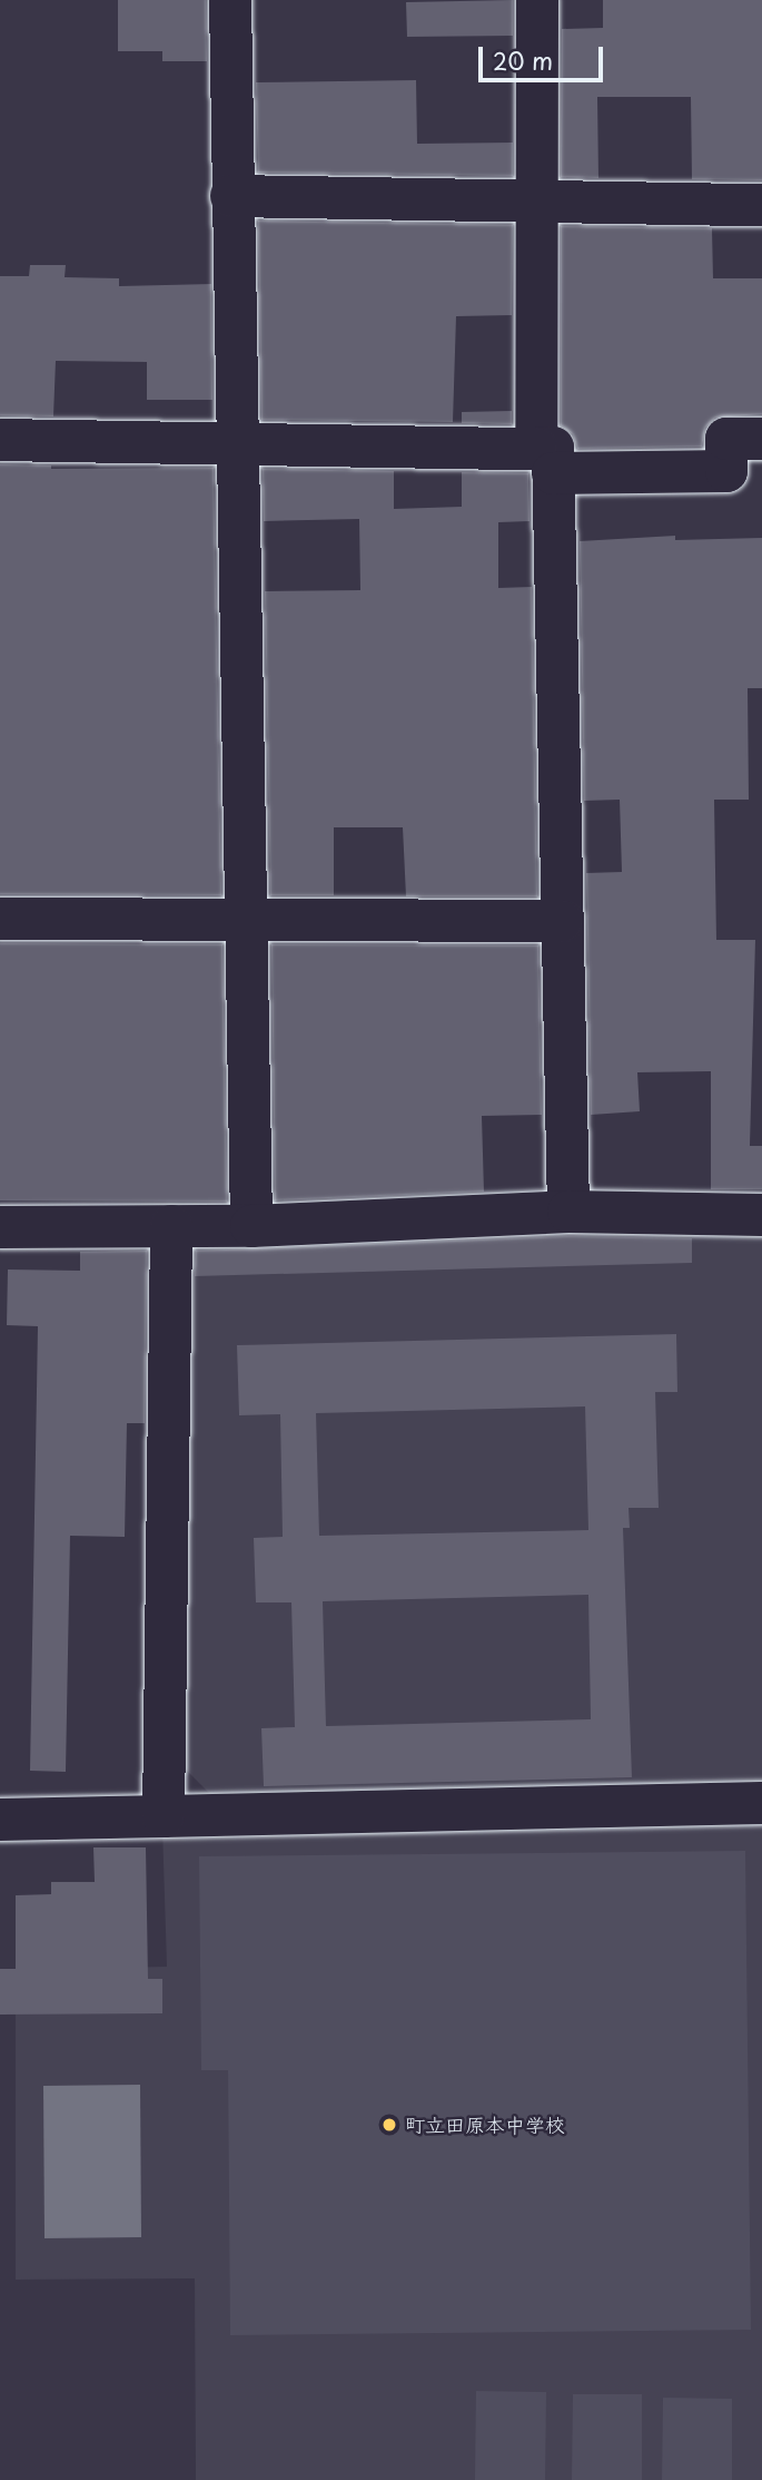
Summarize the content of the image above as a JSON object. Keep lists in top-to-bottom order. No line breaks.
{"places":["町立田原本中学校"],"scale_bar":"20 m"}
